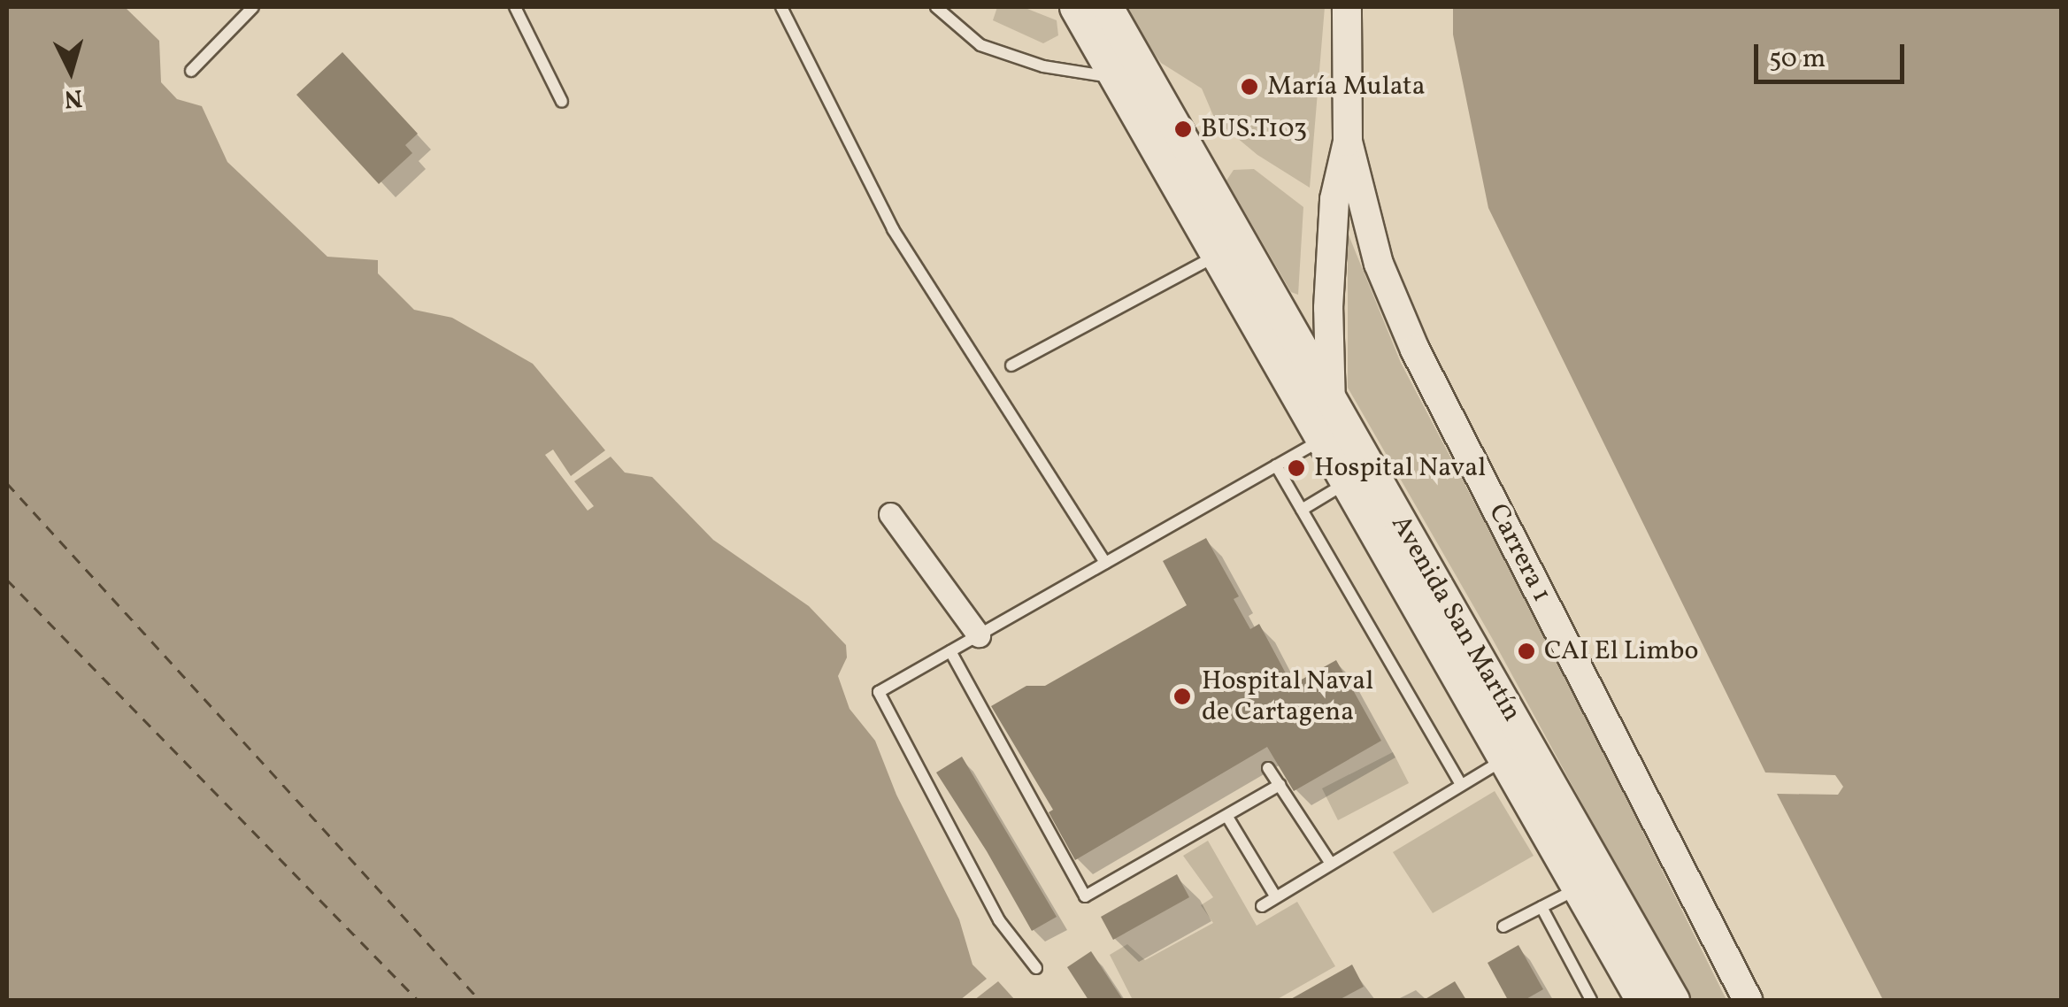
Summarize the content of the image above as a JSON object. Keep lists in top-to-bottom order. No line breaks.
{"streets":{"main road":["Avenida San Martín"],"street":["Carrera 1"]},"crossings":[["Carrera 1","Avenida San Martín"]],"places":["María Mulata","BUS.T103","Hospital Naval","CAI El Limbo","Hospital Naval de Cartagena"],"scale_bar":"50 m","north":"bottom"}
